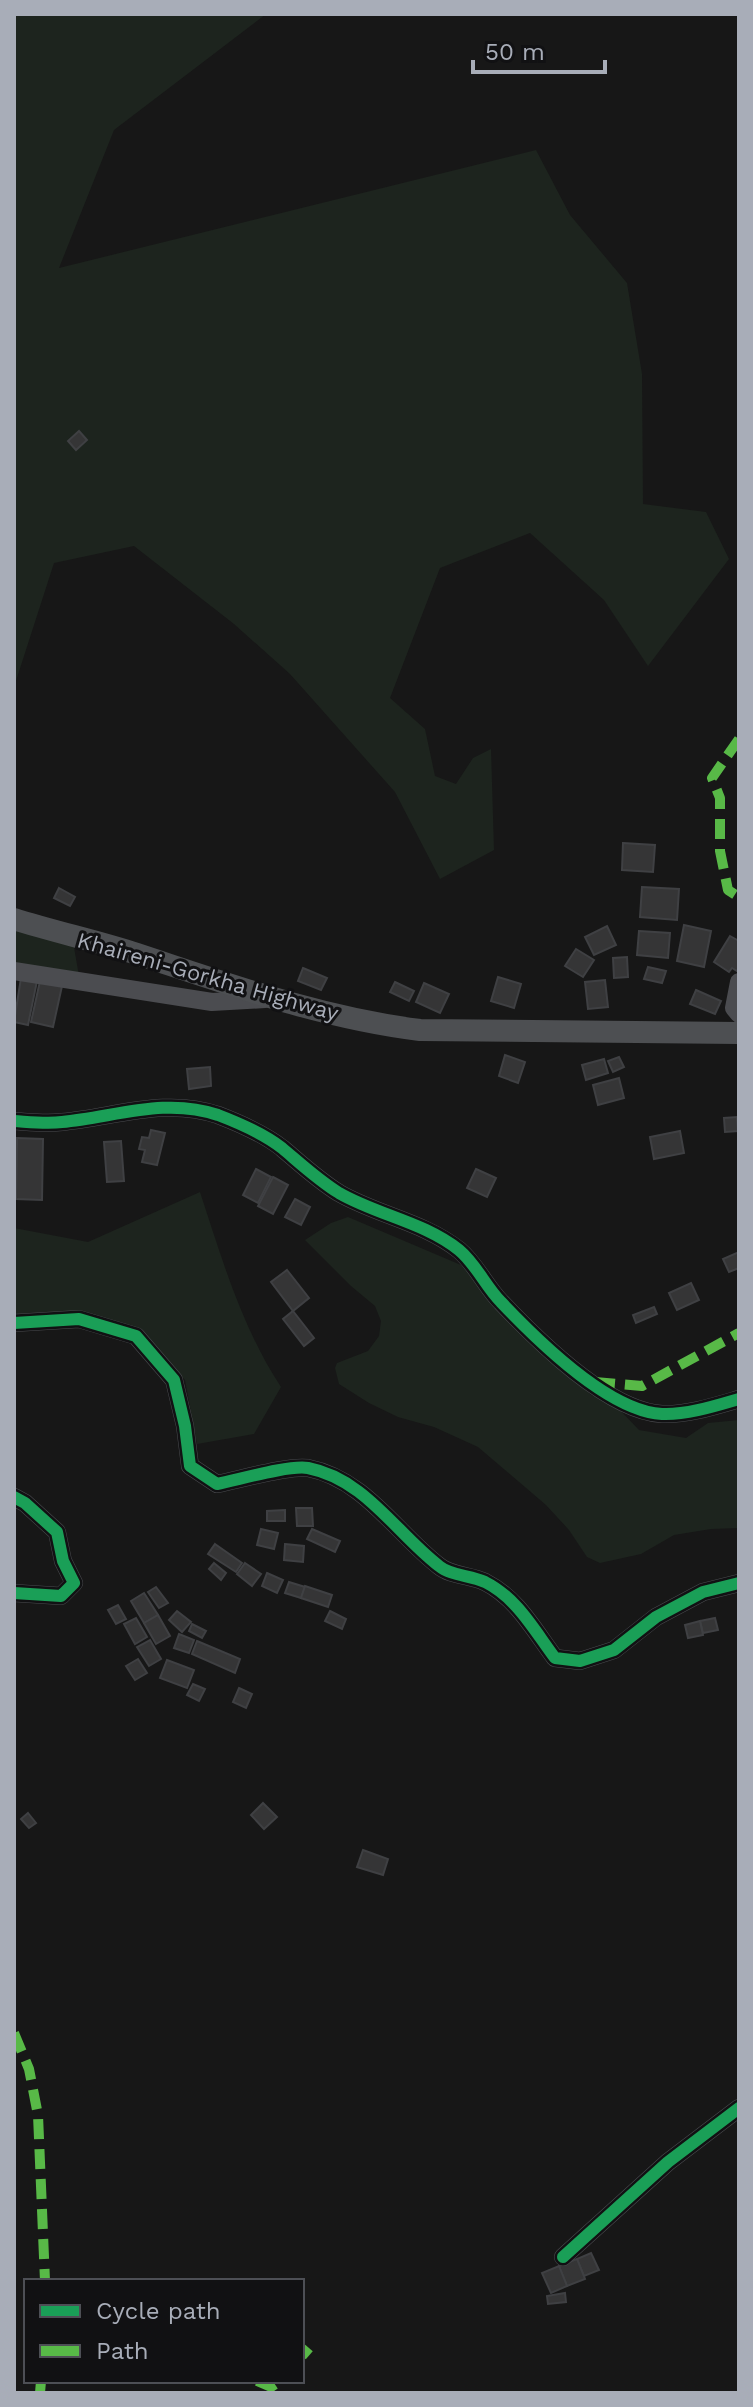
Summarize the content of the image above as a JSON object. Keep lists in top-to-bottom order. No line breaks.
{"streets":{"main road":["Khaireni-Gorkha Highway"]},"legend":["Cycle path","Path"],"scale_bar":"50 m"}
